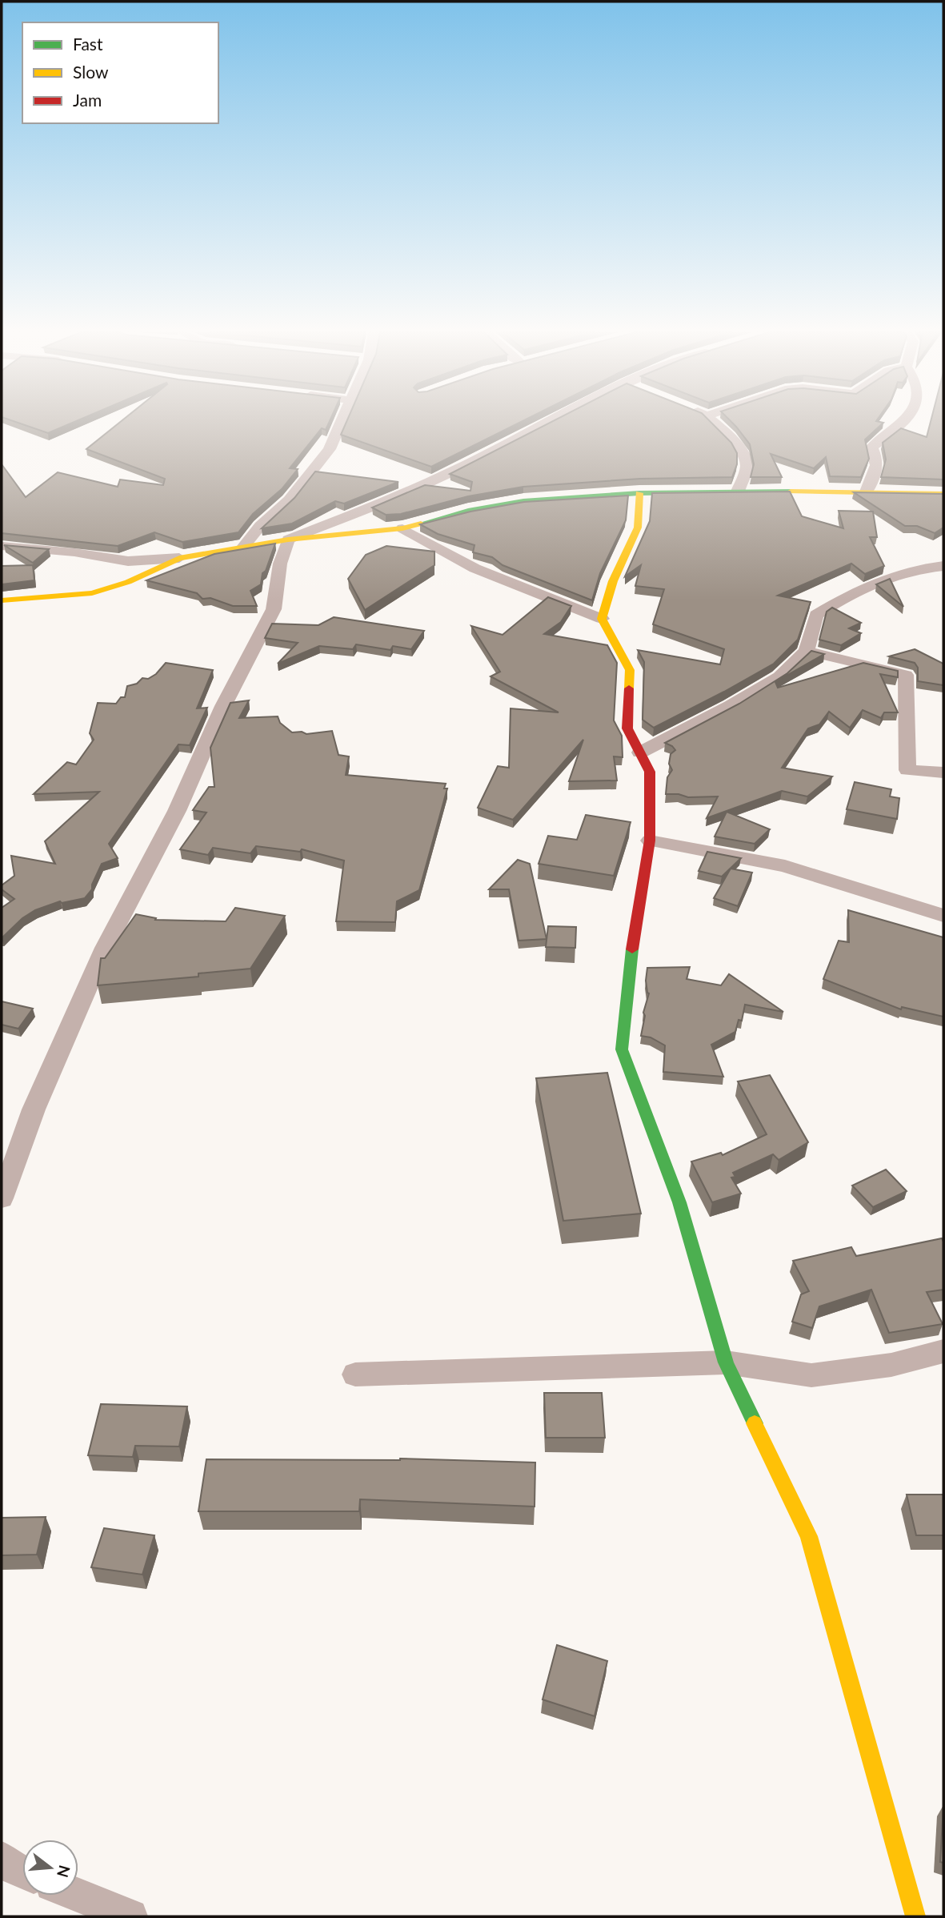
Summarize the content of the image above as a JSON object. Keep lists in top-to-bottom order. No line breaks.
{"legend":["Fast","Slow","Jam"],"north":"right"}
